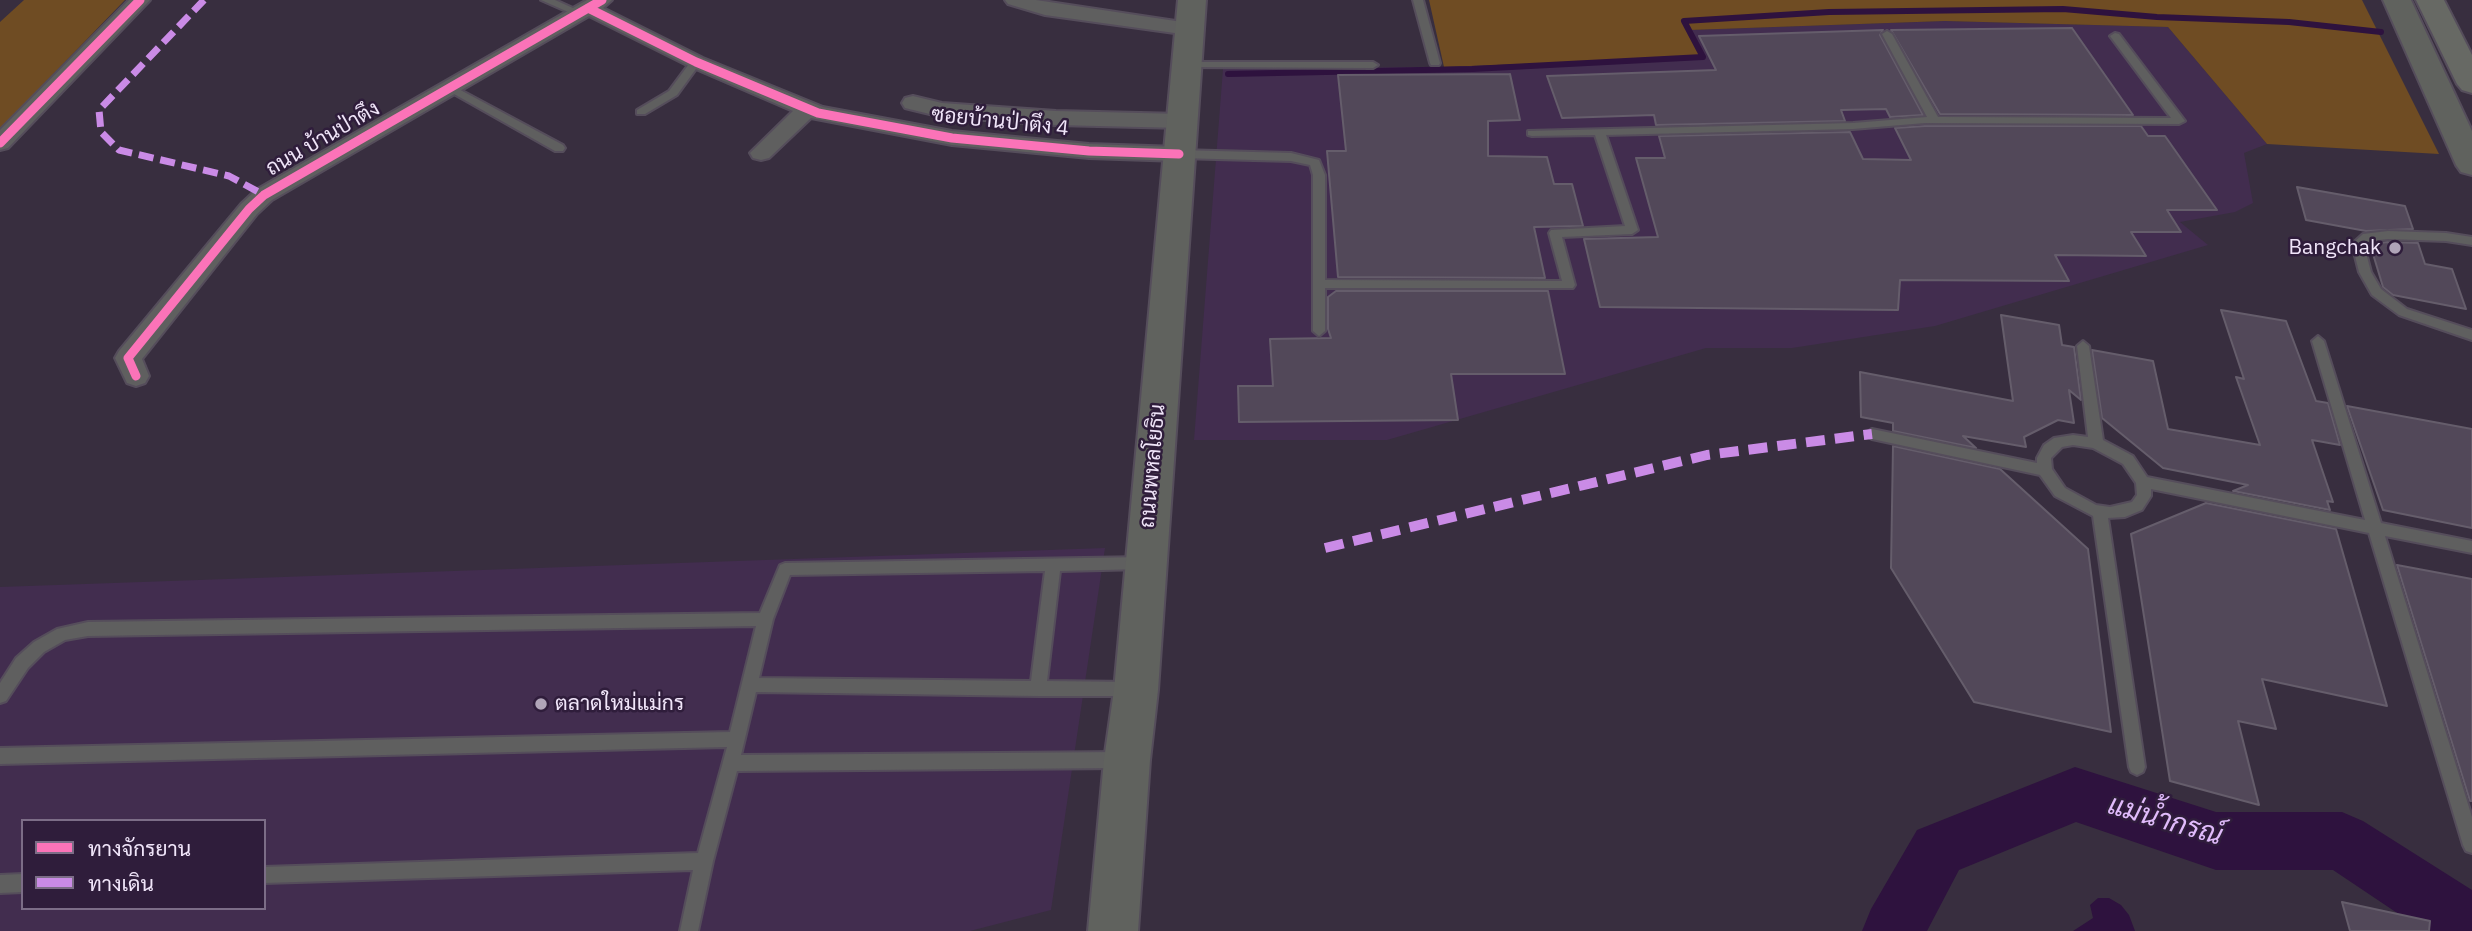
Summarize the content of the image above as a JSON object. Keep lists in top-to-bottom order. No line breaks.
{"streets":{"main road":["ถนนพหลโยธิน"],"street":["ซอยบ้านป่าตึง 4","ถนน บ้านป่าตึง"]},"crossings":[["ซอยบ้านป่าตึง 4","ถนน บ้านป่าตึง"],["ซอยบ้านป่าตึง 4","ถนนพหลโยธิน"]],"water":["แม่น้ำกรณ์"],"places":["Bangchak","ตลาดใหม่แม่กร"],"legend":["ทางจักรยาน","ทางเดิน"]}
